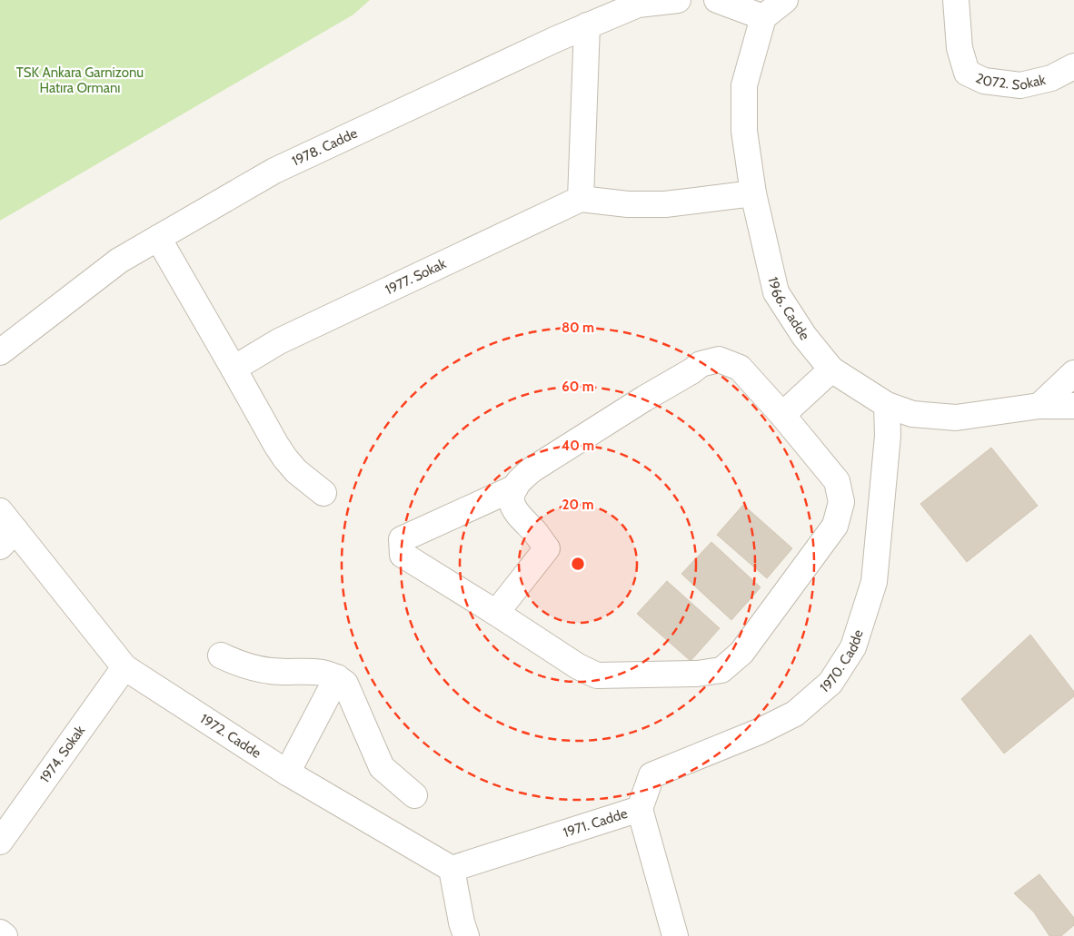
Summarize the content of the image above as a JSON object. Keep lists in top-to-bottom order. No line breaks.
{"streets":{"street":["2072. Sokak","1978. Cadde","1977. Sokak","1966. Cadde","1970. Cadde","1972. Cadde","1974. Sokak","1971. Cadde"]},"crossings":[["1966. Cadde","1970. Cadde"],["1970. Cadde","1971. Cadde"],["1972. Cadde","1974. Sokak"],["1972. Cadde","1971. Cadde"]],"parks":["TSK Ankara Garnizonu Hatıra Ormanı"],"rings":["80 m","60 m","40 m","20 m"]}
